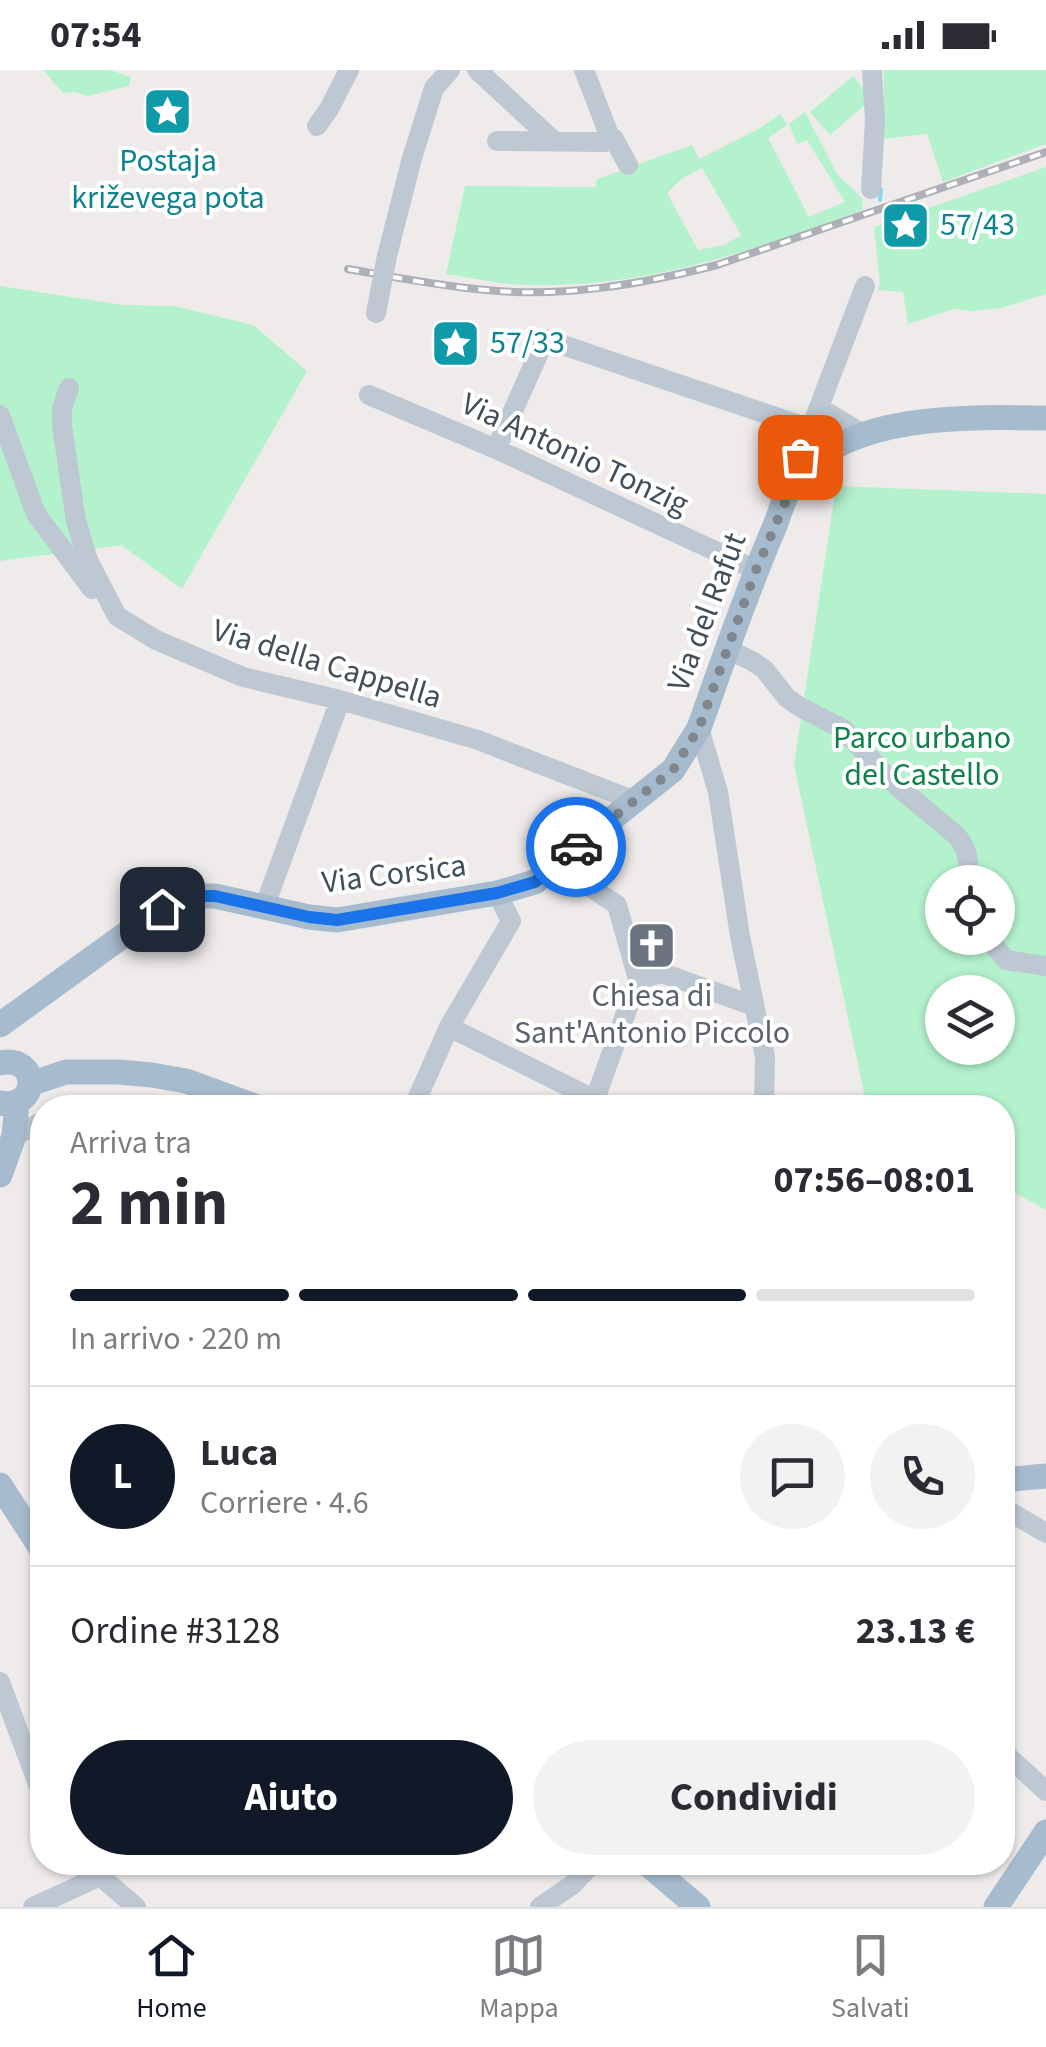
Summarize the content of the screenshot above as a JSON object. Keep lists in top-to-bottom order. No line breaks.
{"streets":{"main road":["Via del Rafut","Via Corsica"],"street":["Via Antonio Tonzig","Via della Cappella"]},"crossings":[["Via Antonio Tonzig","Via del Rafut"],["Via del Rafut","Via della Cappella"],["Via del Rafut","Via Corsica"]],"parks":["Parco urbano del Castello"],"places":{"place":["Postaja križevega pota","57/43","57/33"],"church":["Chiesa di Sant'Antonio Piccolo"]},"page":{"status":"07:54","heading":["2 min","Arriva tra","07:56–08:01"],"panel":["Luca","Corriere · 4.6","Ordine #3128","23.13 €"],"bar":"In arrivo · 220 m","round":"L","buttons":["Aiuto","Condividi"],"tabs":["Home","Mappa","Salvati"]}}
